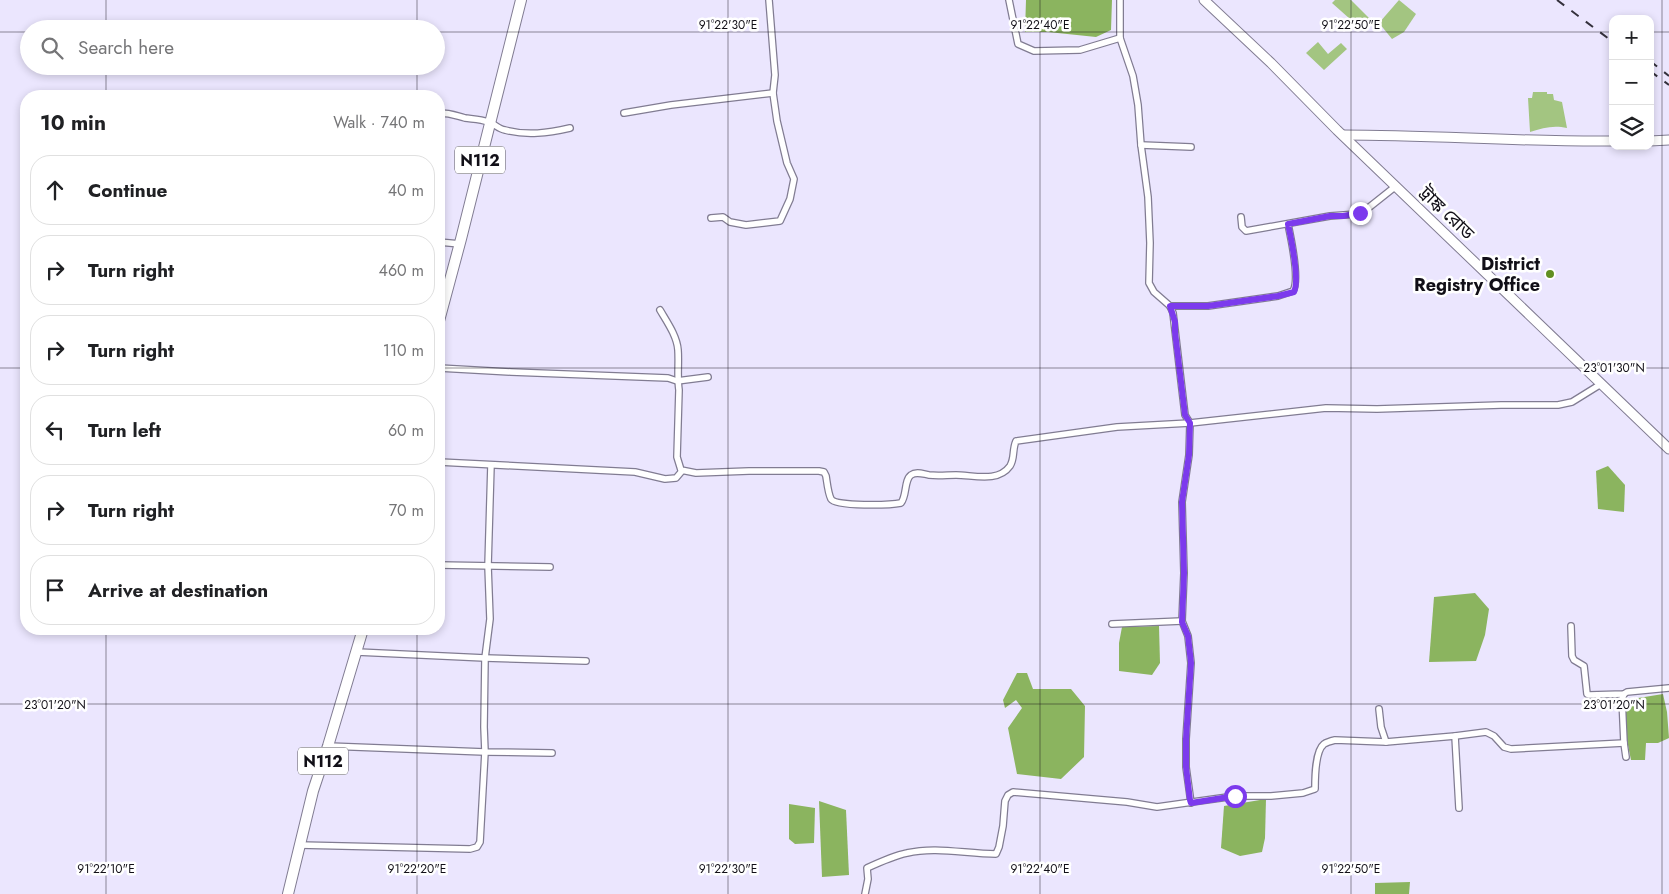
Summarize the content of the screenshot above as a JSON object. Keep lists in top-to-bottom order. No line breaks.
{"streets":{"highway":["N112"],"main road":["ট্রাঙ্ক রোড"]},"places":["District Registry Office"],"page":{"map_buttons":["+","−"],"search":"Search here","heading":["10 min","Walk · 740 m"],"list":[["Continue","40 m"],["Turn right","460 m"],["Turn right","110 m"],["Turn left","60 m"],["Turn right","70 m"],"Arrive at destination"]},"coordinates":["91°22'30\"E","91°22'40\"E","91°22'50\"E","23°01'30\"N","23°01'20\"N","91°22'10\"E","91°22'20\"E"]}
